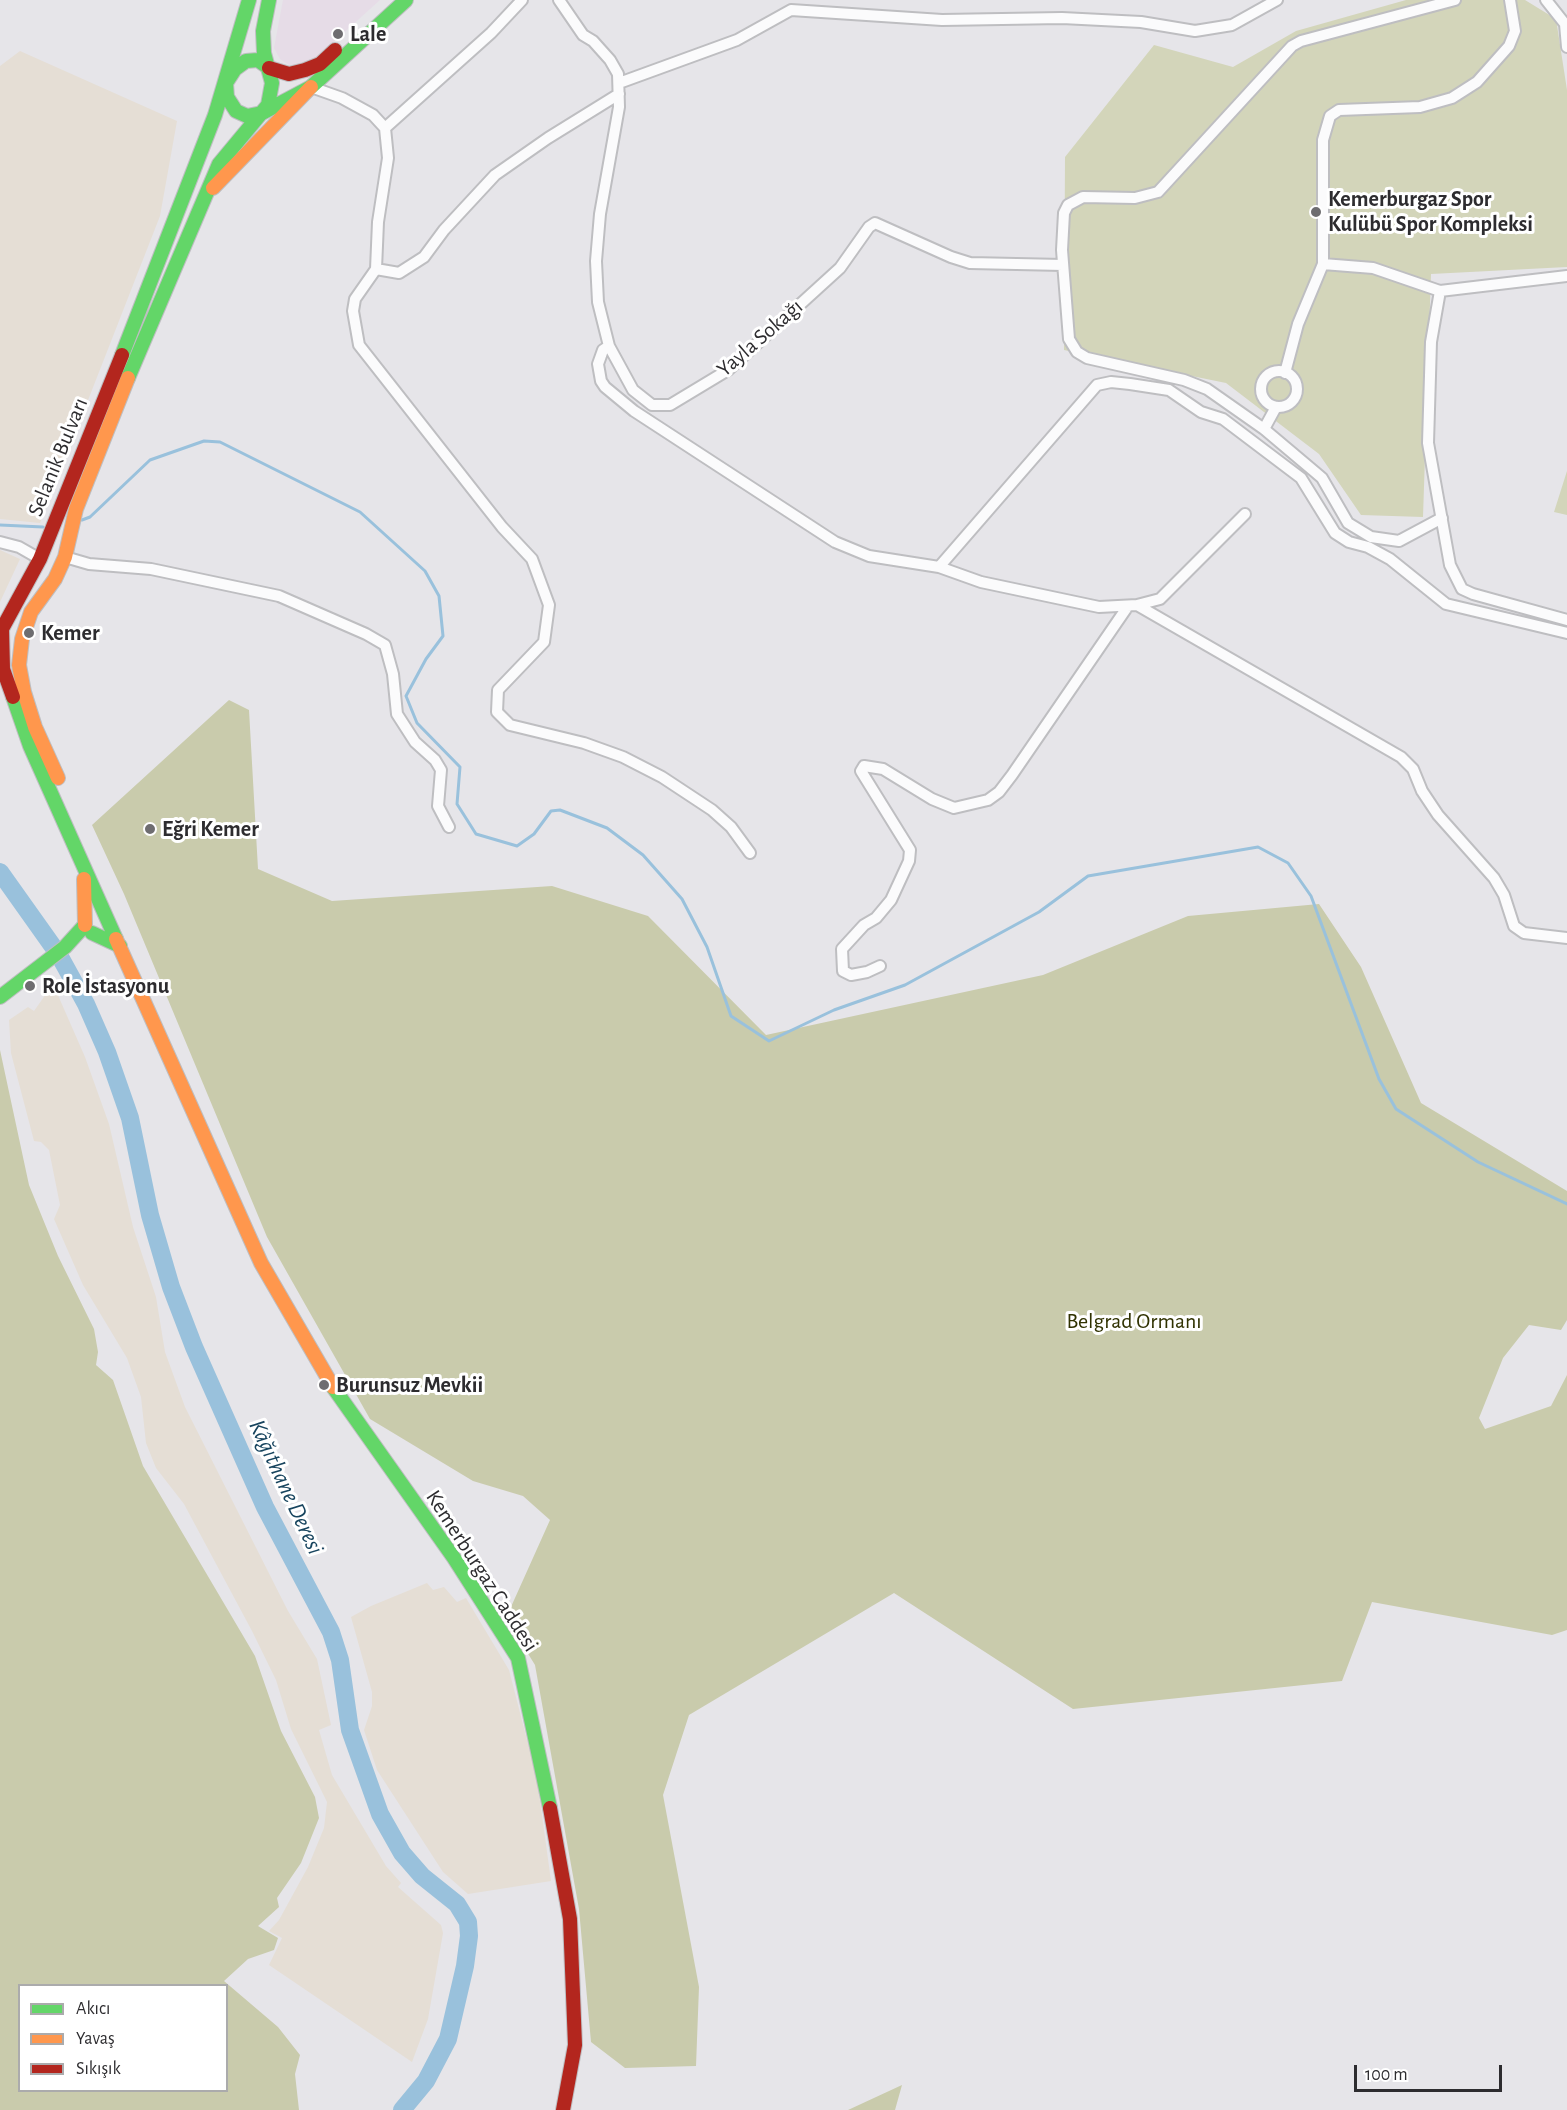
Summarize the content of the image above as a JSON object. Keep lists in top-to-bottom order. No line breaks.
{"streets":{"main road":["Selanik Bulvarı","Kemerburgaz Caddesi"],"street":["Yayla Sokağı"]},"crossings":[["Selanik Bulvarı","Kemerburgaz Caddesi"]],"water":["Kâğıthane Deresi"],"parks":["Belgrad Ormanı"],"places":["Lale","Kemerburgaz Spor Kulübü Spor Kompleksi","Kemer","Eğri Kemer","Role İstasyonu","Burunsuz Mevkii"],"legend":["Akıcı","Yavaş","Sıkışık"],"scale_bar":"100 m"}
